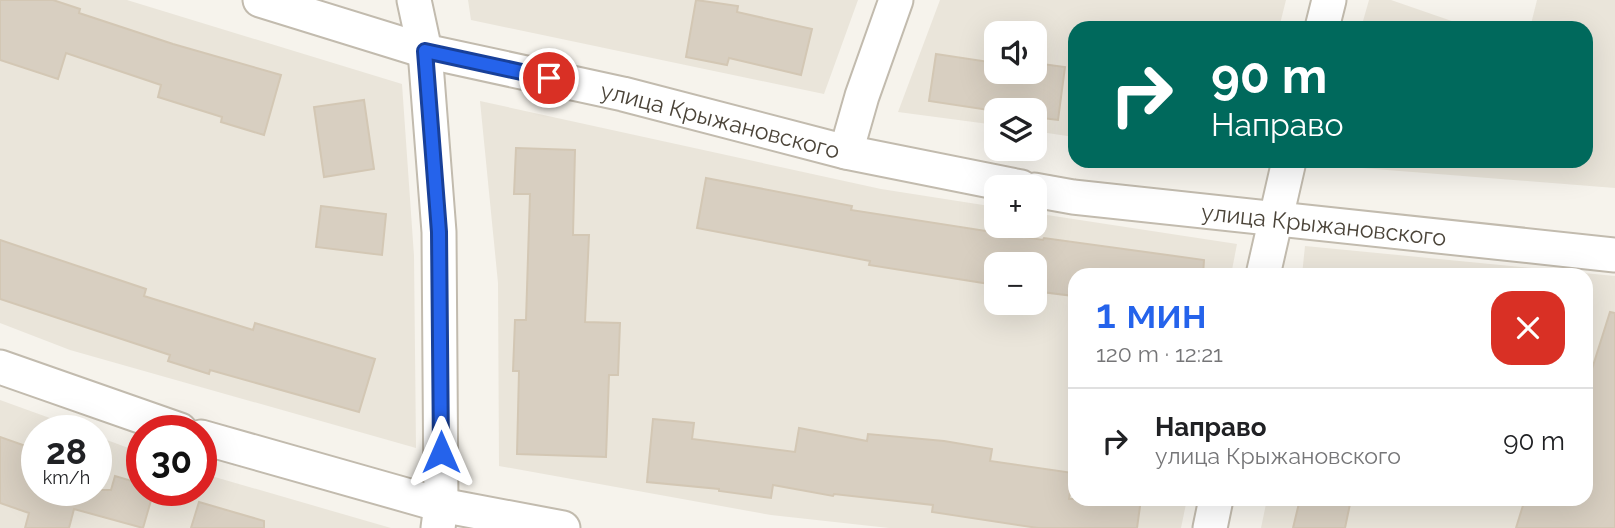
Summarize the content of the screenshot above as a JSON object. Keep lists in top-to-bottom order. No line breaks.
{"streets":{"street":["улица Крыжановского"]},"page":{"map_buttons":["+","−"],"turn":["90 m","Направо"],"heading":["1 мин","120 m · 12:21"],"list":[{"name":"Направо","note":"улица Крыжановского","value":"90 m"}],"speed":"28 km/h","limit":"30"}}
